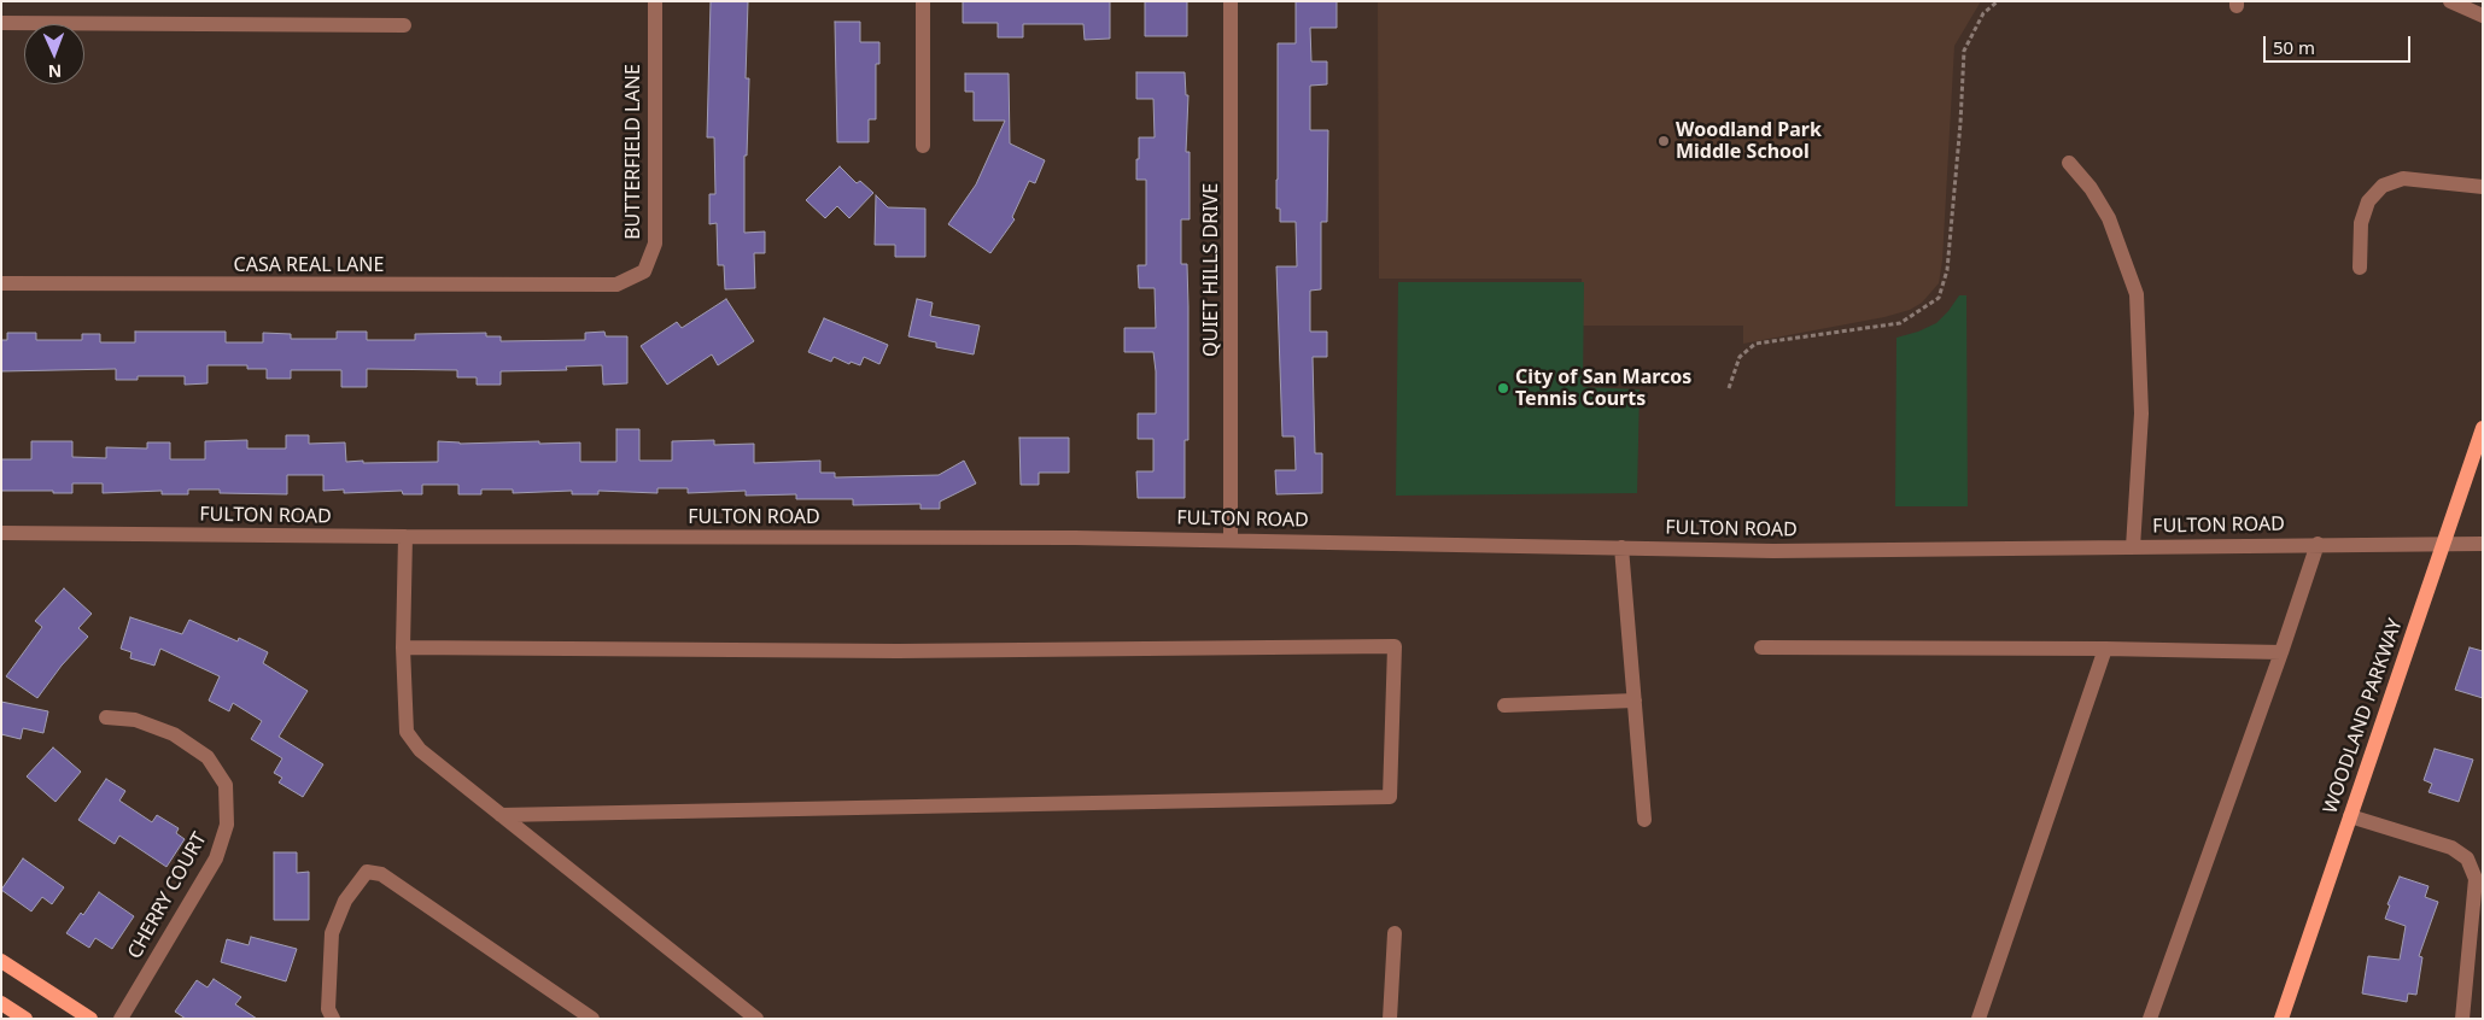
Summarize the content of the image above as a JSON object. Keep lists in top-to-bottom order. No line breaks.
{"streets":{"main road":["WOODLAND PARKWAY"],"street":["BUTTERFIELD LANE","CASA REAL LANE","QUIET HILLS DRIVE","FULTON ROAD","CHERRY COURT"]},"crossings":[["BUTTERFIELD LANE","CASA REAL LANE"],["QUIET HILLS DRIVE","FULTON ROAD"],["FULTON ROAD","WOODLAND PARKWAY"]],"places":["Woodland Park Middle School","City of San Marcos Tennis Courts"],"scale_bar":"50 m","north":"bottom"}
